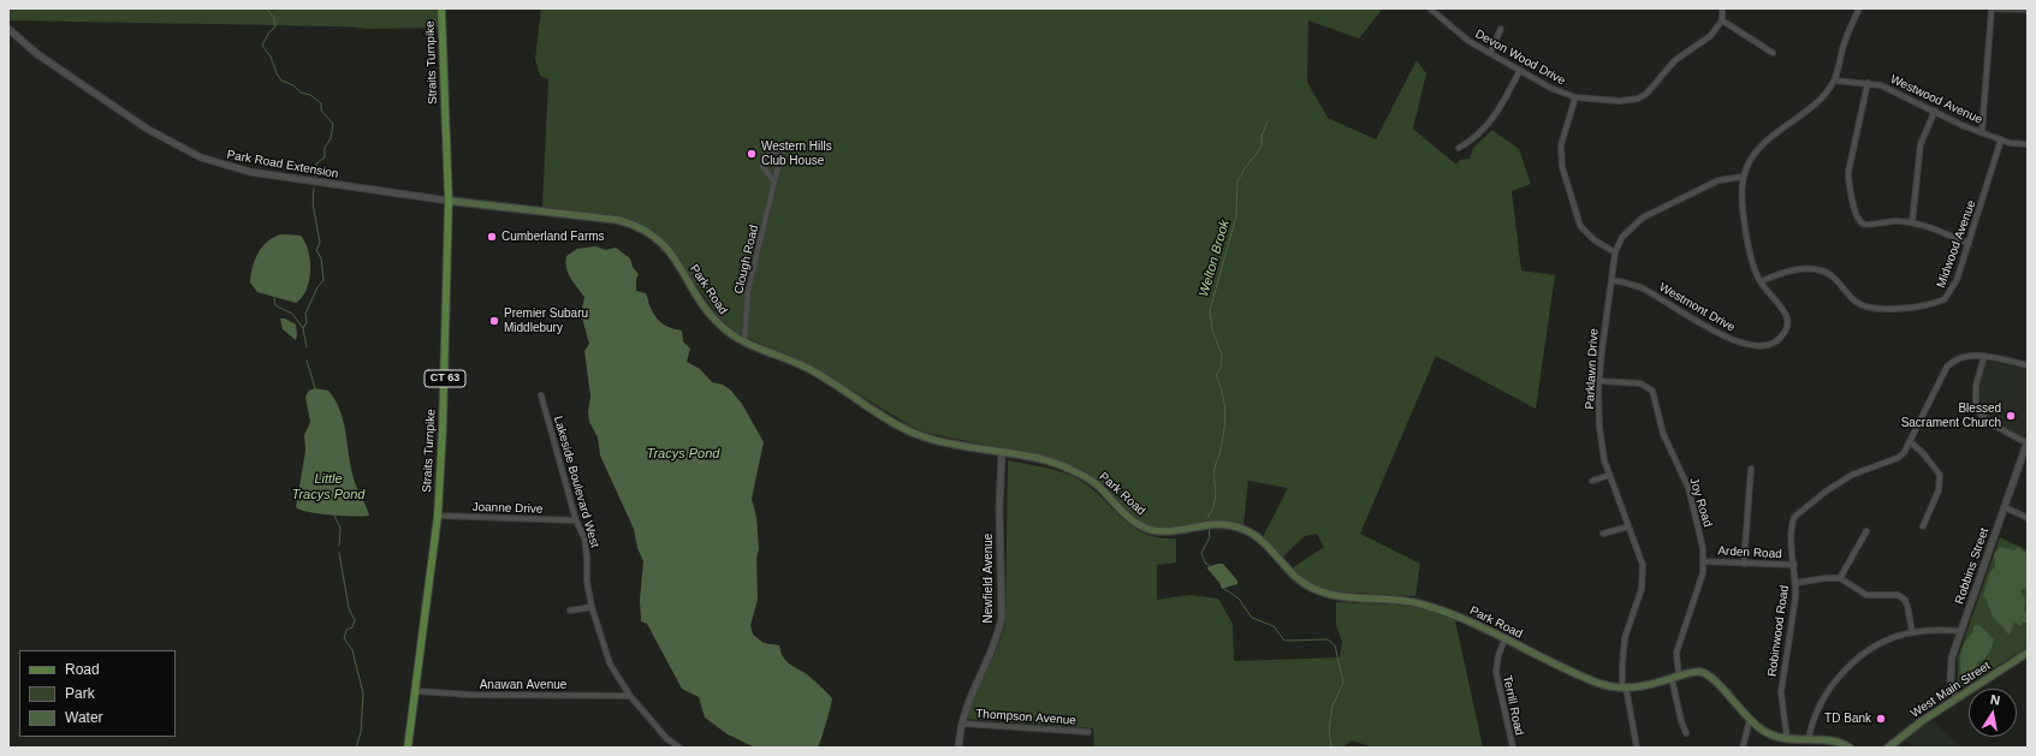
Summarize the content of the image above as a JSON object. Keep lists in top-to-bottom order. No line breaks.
{"streets":{"main road":["Straits Turnpike","Park Road","CT 63","West Main Street"],"street":["Devon Wood Drive","Westwood Avenue","Park Road Extension","Midwood Avenue","Clough Road","Westmont Drive","Parklawn Drive","Lakeside Boulevard West","Joy Road","Joanne Drive","Arden Road","Robbins Street","Newfield Avenue","Robinwood Road","Anawan Avenue","Terrill Road","Thompson Avenue"]},"crossings":[["Straits Turnpike","Park Road Extension"],["Straits Turnpike","Park Road"],["Straits Turnpike","Joanne Drive"],["Straits Turnpike","Anawan Avenue"],["Westwood Avenue","Midwood Avenue"],["Westwood Avenue","Westmont Drive"],["Park Road Extension","Park Road"],["Midwood Avenue","Westmont Drive"],["Clough Road","Park Road"],["Park Road","Parklawn Drive"],["Park Road","Joy Road"],["Park Road","Newfield Avenue"],["Park Road","Robinwood Road"],["Park Road","Terrill Road"],["Westmont Drive","Parklawn Drive"],["Parklawn Drive","Joy Road"],["Lakeside Boulevard West","Joanne Drive"],["Lakeside Boulevard West","Anawan Avenue"],["Joy Road","Arden Road"],["Arden Road","Robinwood Road"],["Robbins Street","West Main Street"],["Newfield Avenue","Thompson Avenue"]],"water":["Welton Brook","Tracys Pond","Little Tracys Pond"],"places":["Western Hills Club House","Cumberland Farms","Premier Subaru Middlebury","Blessed Sacrament Church","TD Bank"],"legend":["Road","Park","Water"],"north":"top"}
